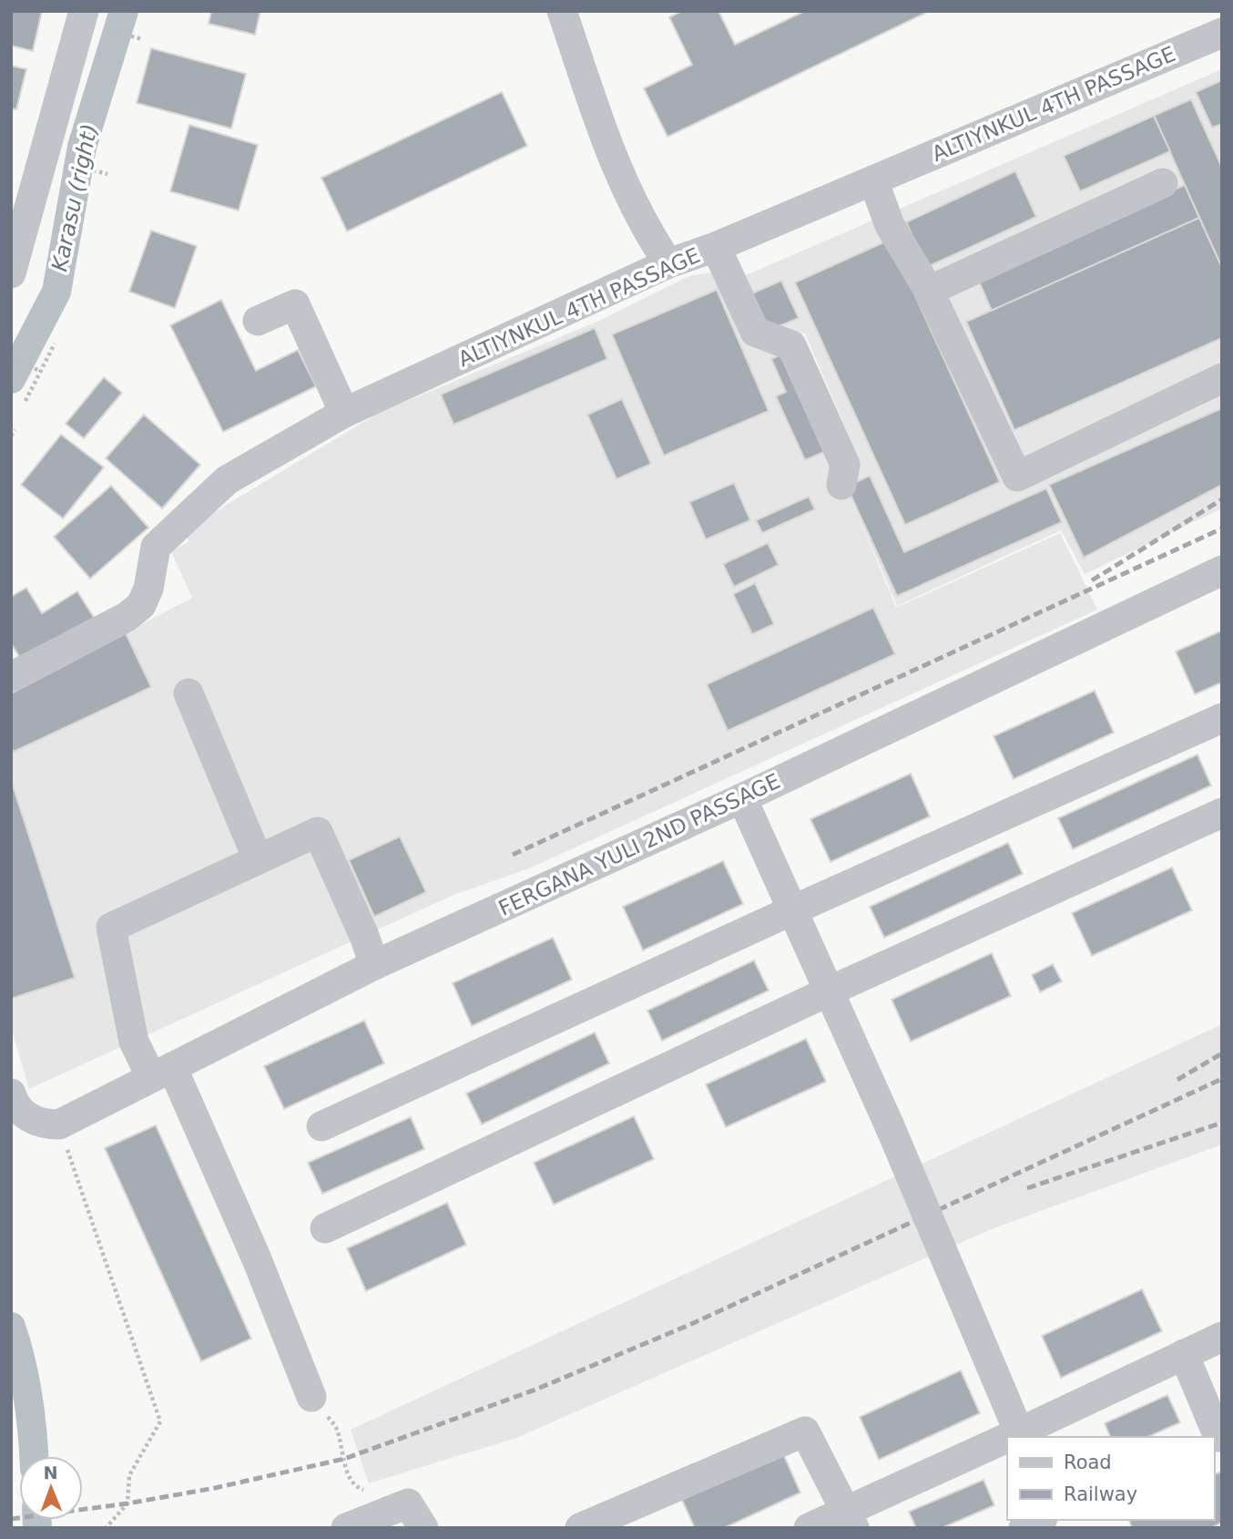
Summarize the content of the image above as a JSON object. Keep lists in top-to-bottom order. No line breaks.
{"streets":{"street":["ALTIYNKUL 4TH PASSAGE","FERGANA YULI 2ND PASSAGE"]},"water":["Karasu (right)"],"legend":["Road","Railway"],"north":"top"}
